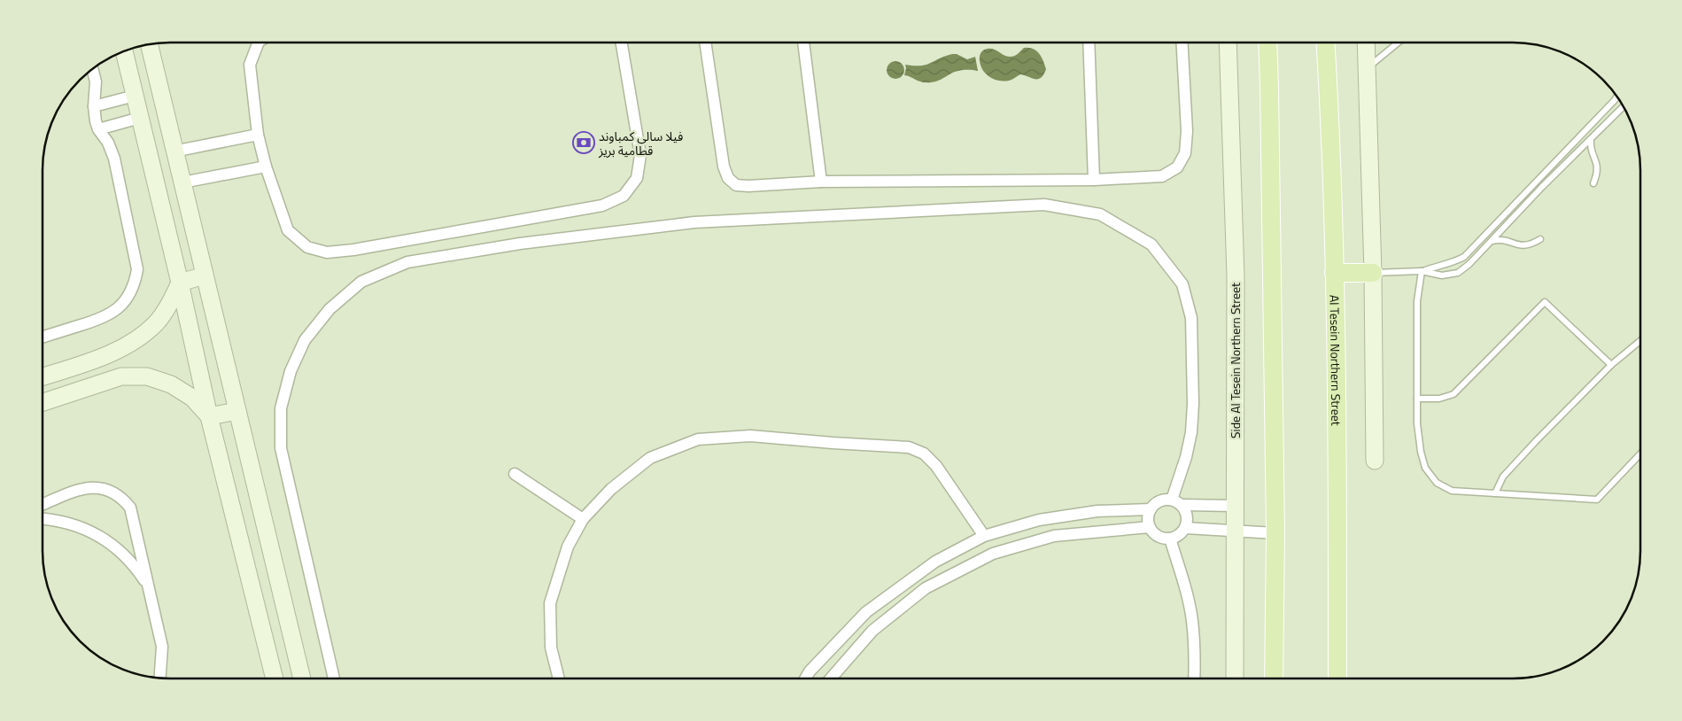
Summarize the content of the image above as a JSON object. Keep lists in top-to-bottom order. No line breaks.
{"streets":{"main road":["Al Tesein Northern Street"],"street":["Side Al Tesein Northern Street"]},"places":{"bank":["فيلا سالى كمباوند قطامية بريز"]}}
